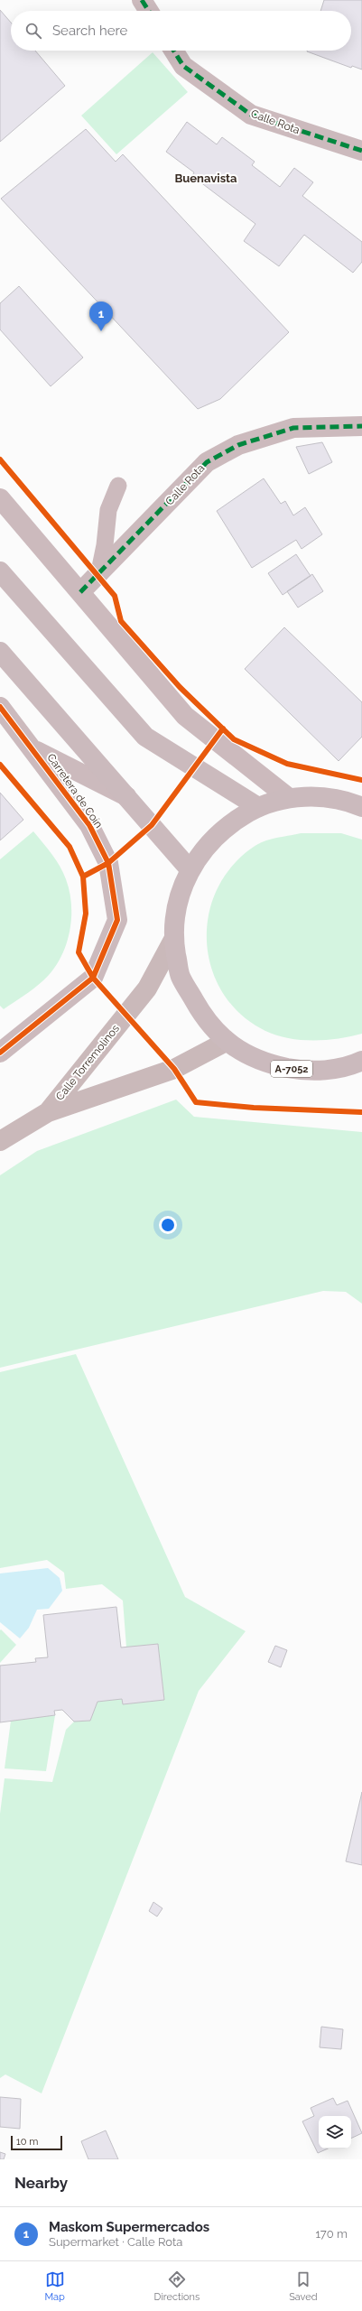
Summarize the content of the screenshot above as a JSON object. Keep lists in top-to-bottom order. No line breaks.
{"streets":{"main road":["Carretera de Coín","Calle Torremolinos","A-7052"],"street":["Calle Rota"]},"crossings":[["Carretera de Coín","A-7052"],["Calle Torremolinos","A-7052"]],"districts":["Buenavista"],"scale_bar":"10 m","page":{"search":"Search here","pins":"1","scale":"10 m","heading":"Nearby","list":[{"mark":"1","name":"Maskom Supermercados","note":"Supermarket · Calle Rota","value":"170 m"}],"nav":["Map","Directions","Saved"]}}
